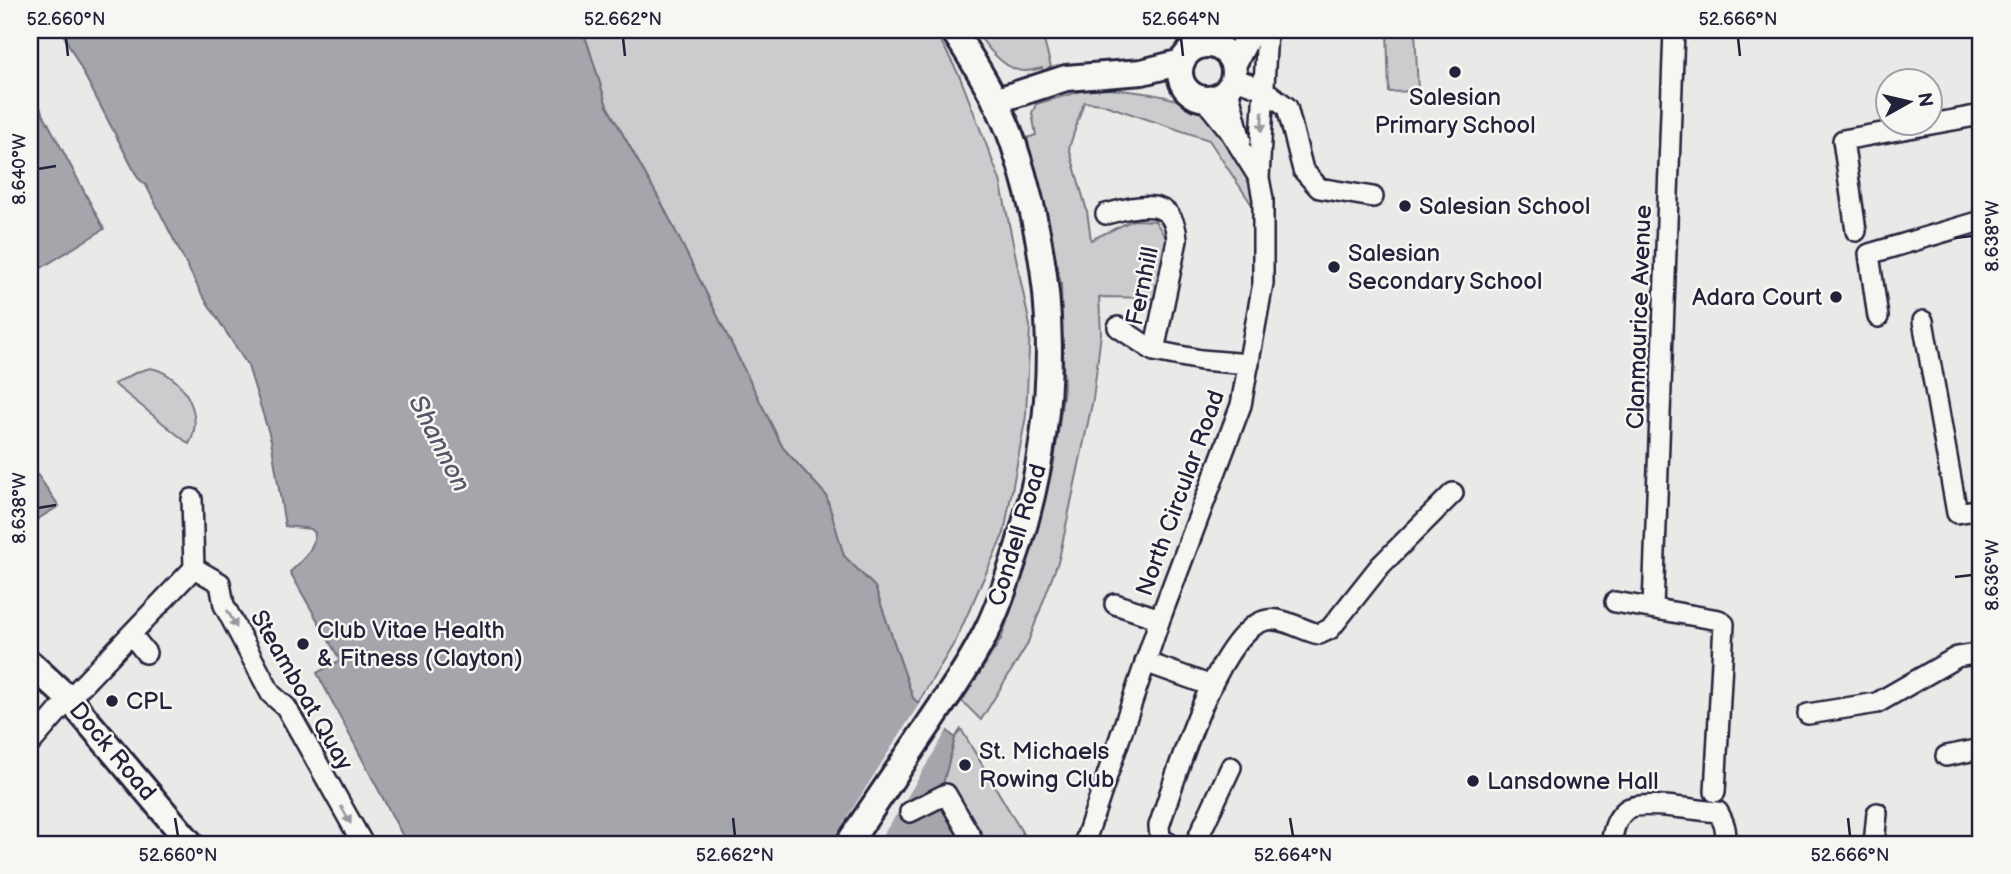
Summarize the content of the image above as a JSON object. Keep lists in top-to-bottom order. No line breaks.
{"streets":{"main road":["Condell Road","Dock Road"],"street":["Fernhill","Clanmaurice Avenue","North Circular Road","Steamboat Quay"]},"crossings":[["Fernhill","North Circular Road"]],"one_way":["Steamboat Quay"],"water":["Shannon"],"places":["Salesian Primary School","Salesian School","Salesian Secondary School","Adara Court","Club Vitae Health & Fitness (Clayton)","CPL","St. Michaels Rowing Club","Lansdowne Hall"],"north":"right","coordinates":["52.660°N","52.662°N","52.664°N","52.666°N","8.640°W","8.638°W","8.636°W"]}
